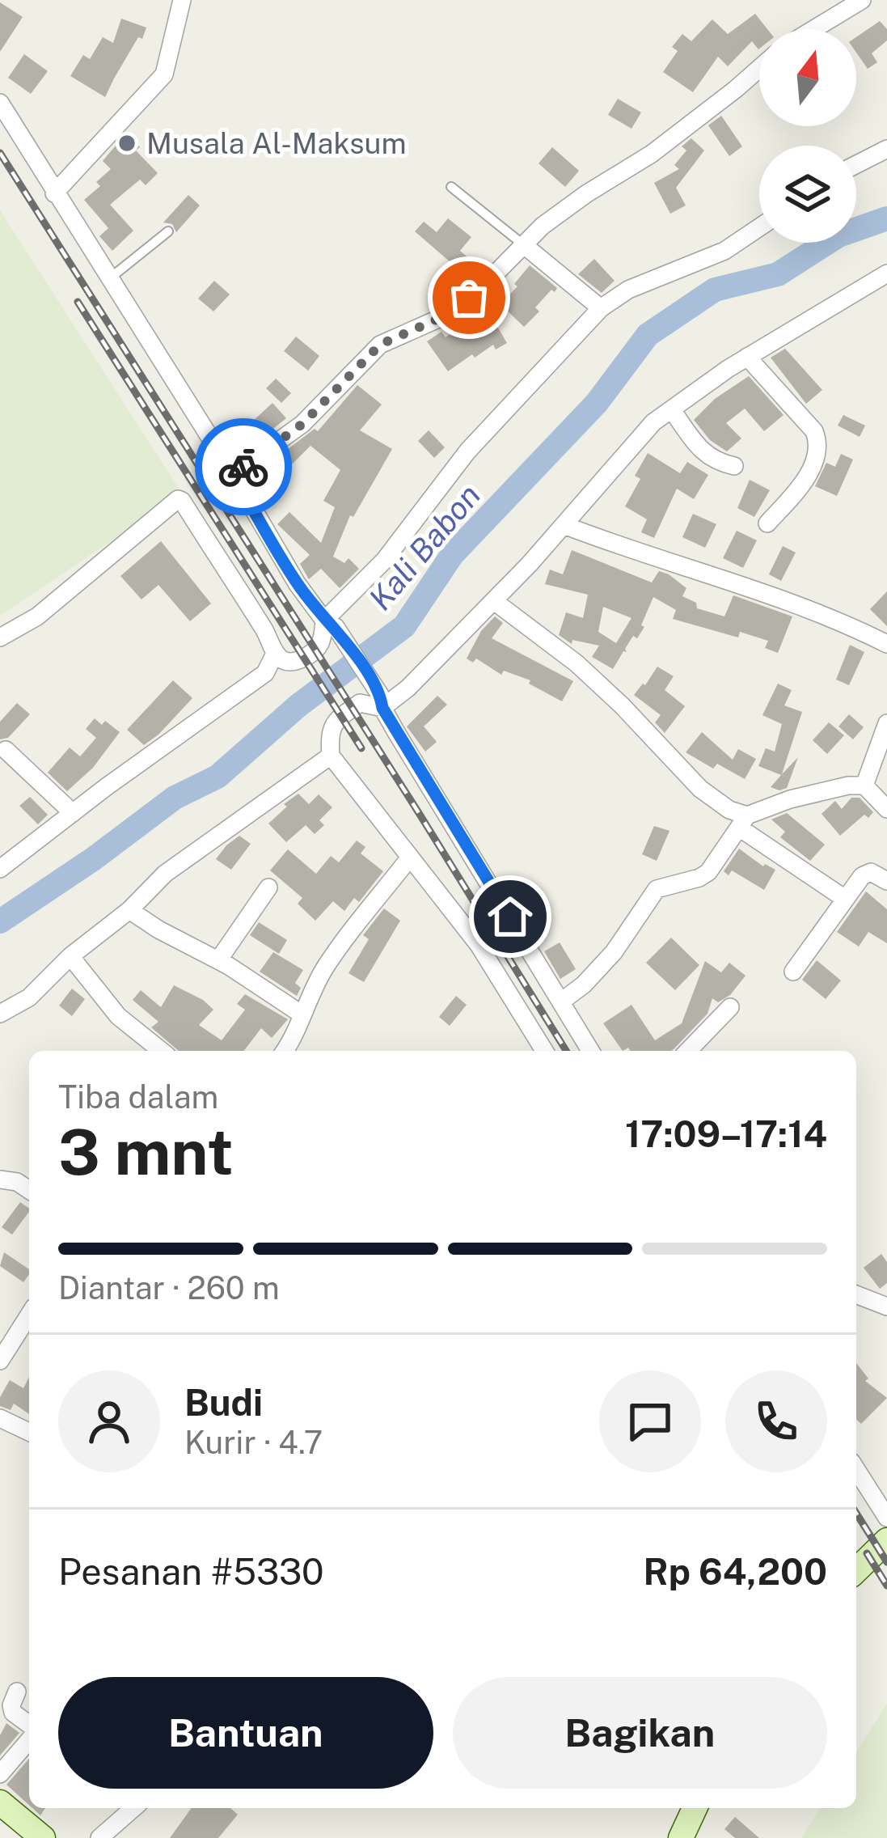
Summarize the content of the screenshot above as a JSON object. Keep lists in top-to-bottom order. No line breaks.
{"water":["Kali Babon"],"places":["Musala Al-Maksum"],"north":"top","page":{"heading":["3 mnt","Tiba dalam","17:09–17:14"],"panel":["Budi","Kurir · 4.7","Pesanan #5330","Rp 64,200"],"bar":"Diantar · 260 m","buttons":["Bantuan","Bagikan"]}}
